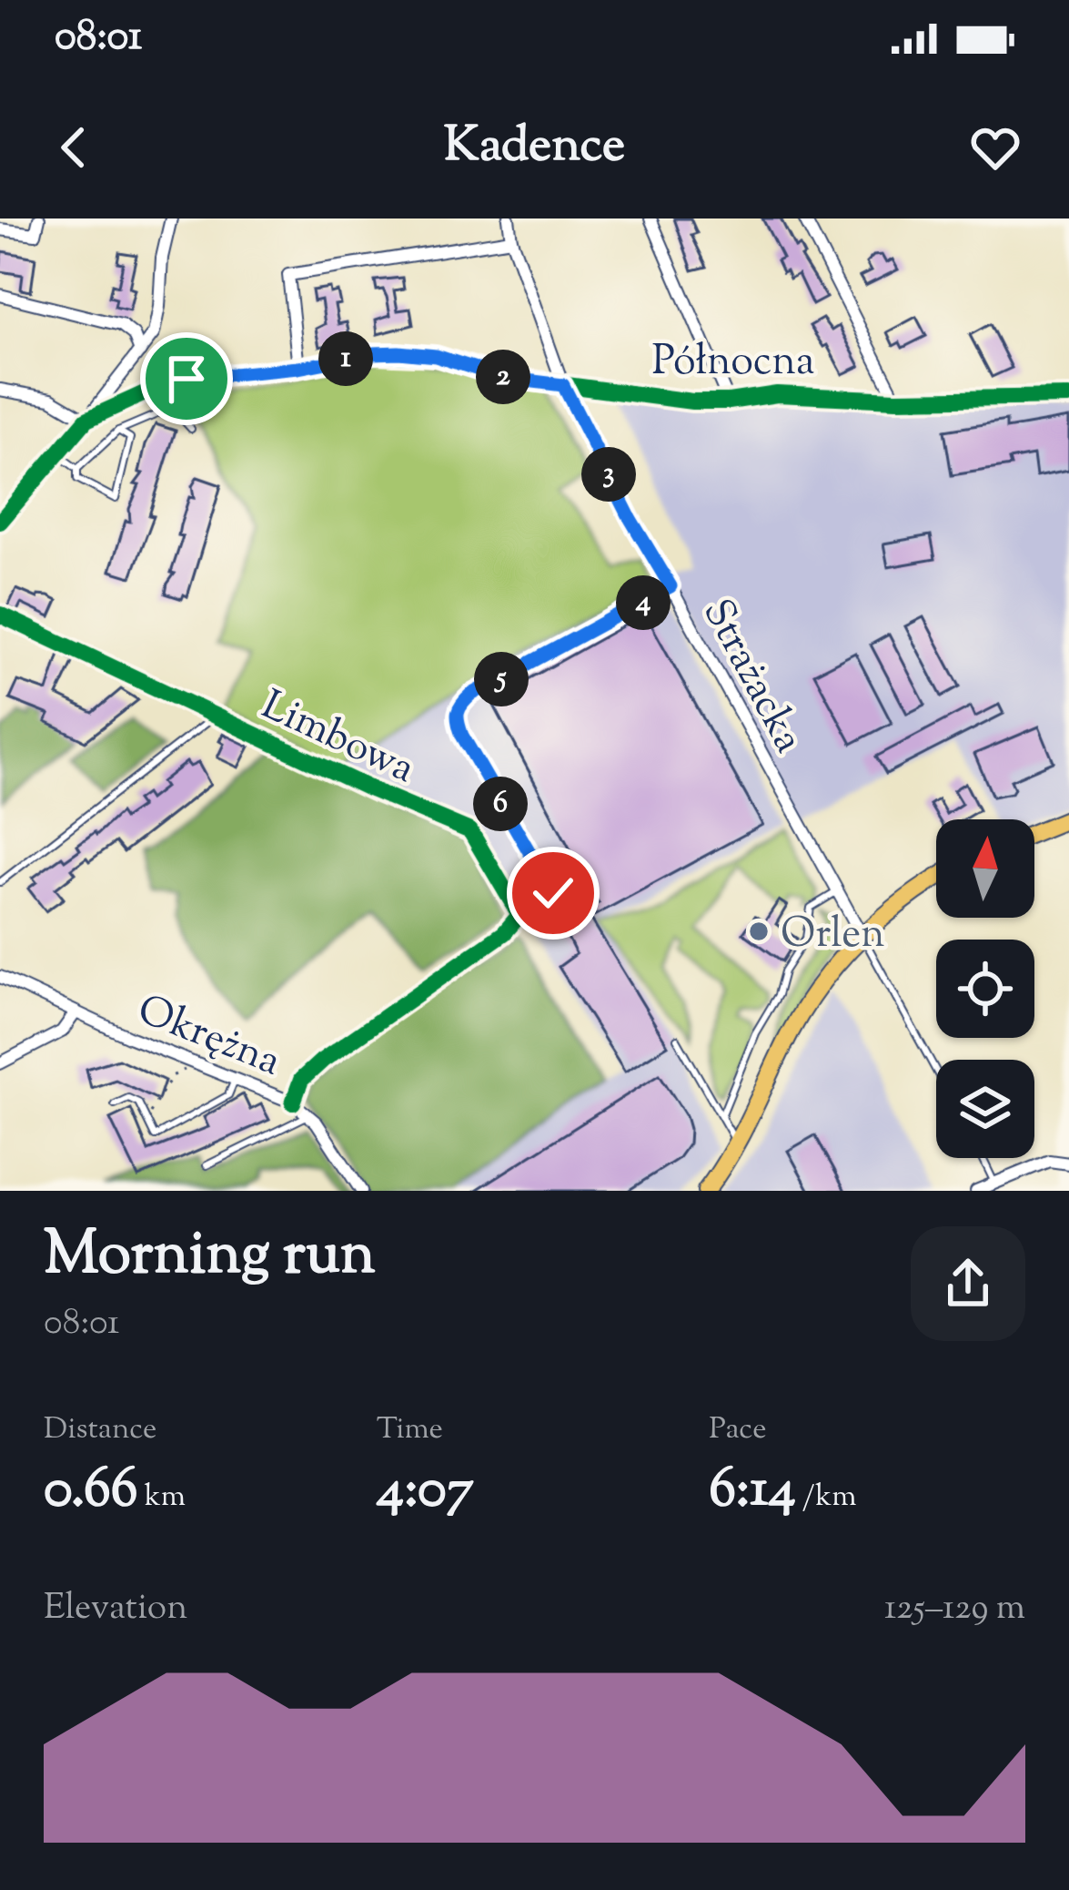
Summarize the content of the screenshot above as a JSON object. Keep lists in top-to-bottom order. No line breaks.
{"streets":{"street":["Północna","Strażacka","Limbowa","Okrężna"]},"crossings":[["Północna","Strażacka"],["Limbowa","Okrężna"]],"places":["Orlen"],"north":"top","page":{"status":"08:01","header":"Kadence","pins":["1","2","3","4","5","6"],"heading":["Morning run","08:01"],"stats":[["Distance","0.66 km"],["Time","4:07"],["Pace","6:14 /km"]],"chart":["Elevation","125–129 m"]}}
